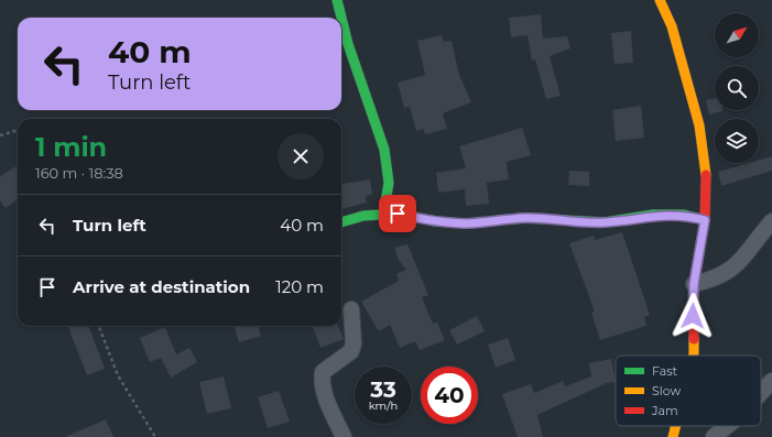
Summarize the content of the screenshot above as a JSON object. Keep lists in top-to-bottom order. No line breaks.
{"legend":["Fast","Slow","Jam"],"north":"top right","page":{"turn":["40 m","Turn left"],"heading":["1 min","160 m · 18:38"],"list":[{"name":"Turn left","value":"40 m"},{"name":"Arrive at destination","value":"120 m"}],"speed":"33 km/h","limit":"40"}}
